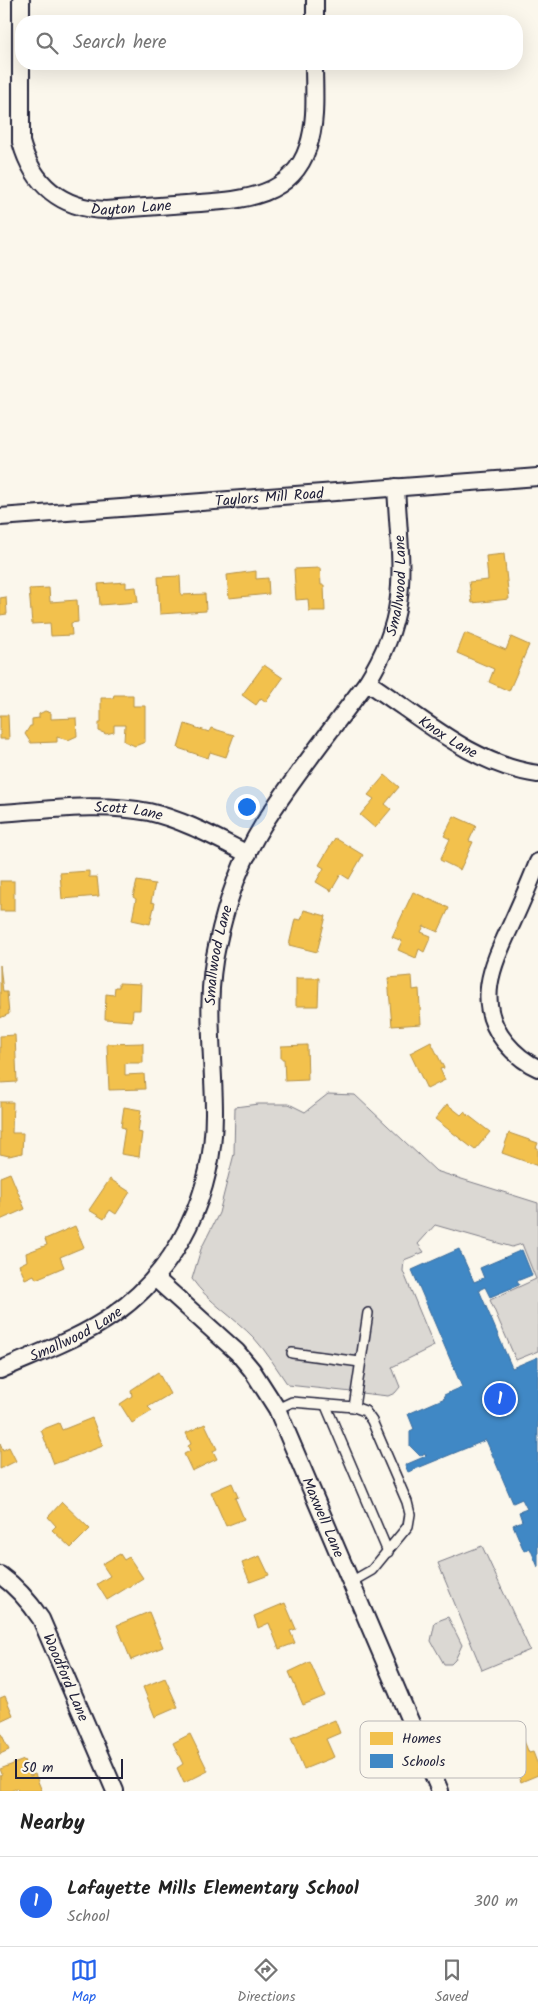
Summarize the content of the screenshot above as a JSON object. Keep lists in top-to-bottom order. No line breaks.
{"streets":{"street":["Dayton Lane","Taylors Mill Road","Smallwood Lane","Knox Lane","Scott Lane","Maxwell Lane","Woodford Lane"]},"crossings":[["Taylors Mill Road","Smallwood Lane"],["Smallwood Lane","Knox Lane"],["Smallwood Lane","Scott Lane"],["Smallwood Lane","Maxwell Lane"]],"legend":["Homes","Schools"],"scale_bar":"50 m","page":{"search":"Search here","pins":"1","scale":"50 m","heading":"Nearby","list":[{"mark":"1","name":"Lafayette Mills Elementary School","note":"School","value":"300 m"}],"nav":["Map","Directions","Saved"]}}
